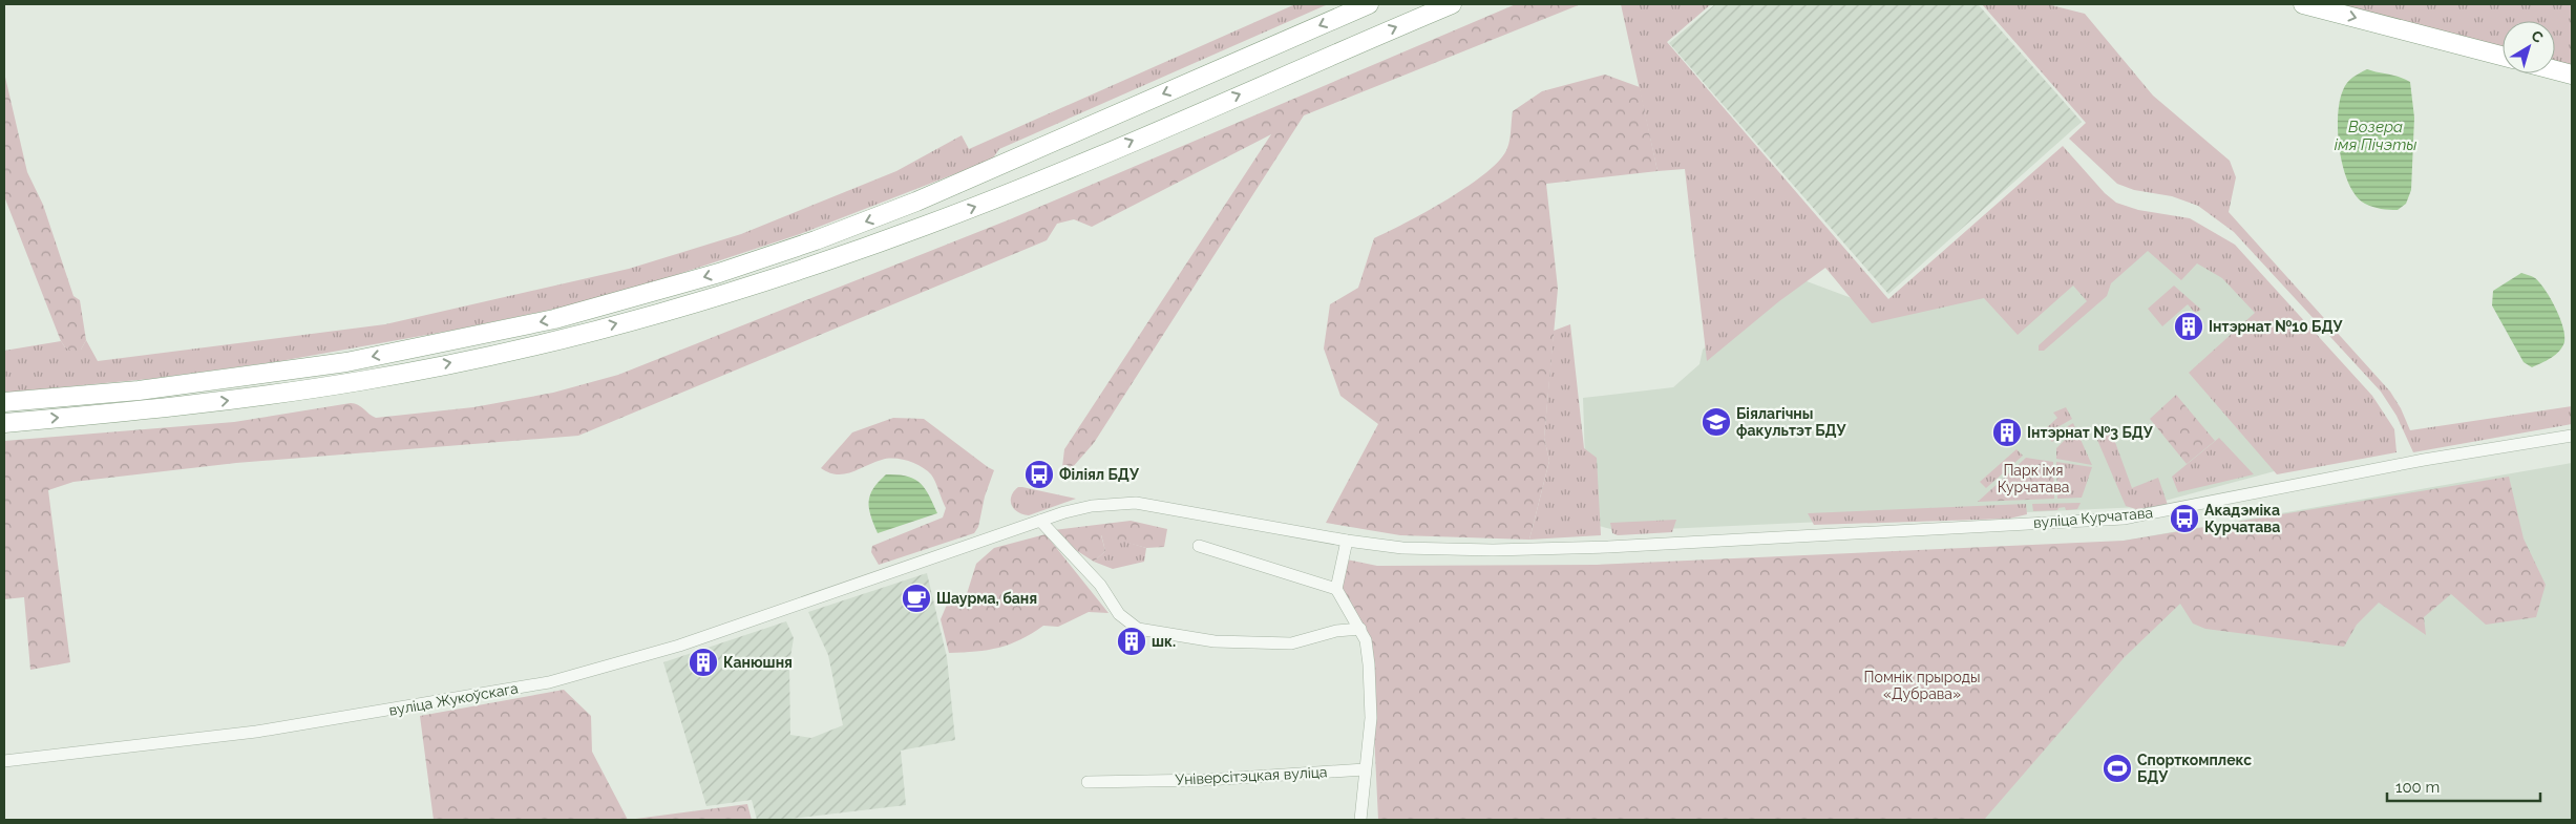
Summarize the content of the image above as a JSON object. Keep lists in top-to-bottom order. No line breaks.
{"streets":{"street":["вуліца Курчатава","вуліца Жукоўскага","Універсітэцкая вуліца"]},"crossings":[["вуліца Курчатава","вуліца Жукоўскага"]],"water":["Возера імя Пічэты"],"parks":["Парк імя Курчатава","Помнік прыроды «Дубрава»"],"places":{"building":["Інтэрнат №10 БДУ","Інтэрнат №3 БДУ","шк.","Канюшня"],"school or university":["Біялагічны факультэт БДУ"],"bus stop":["Філіял БДУ","Акадэміка Курчатава"],"cafe":["Шаурма, баня"],"sports":["Спорткомплекс БДУ"]},"scale_bar":"100 m","north":"top right"}
